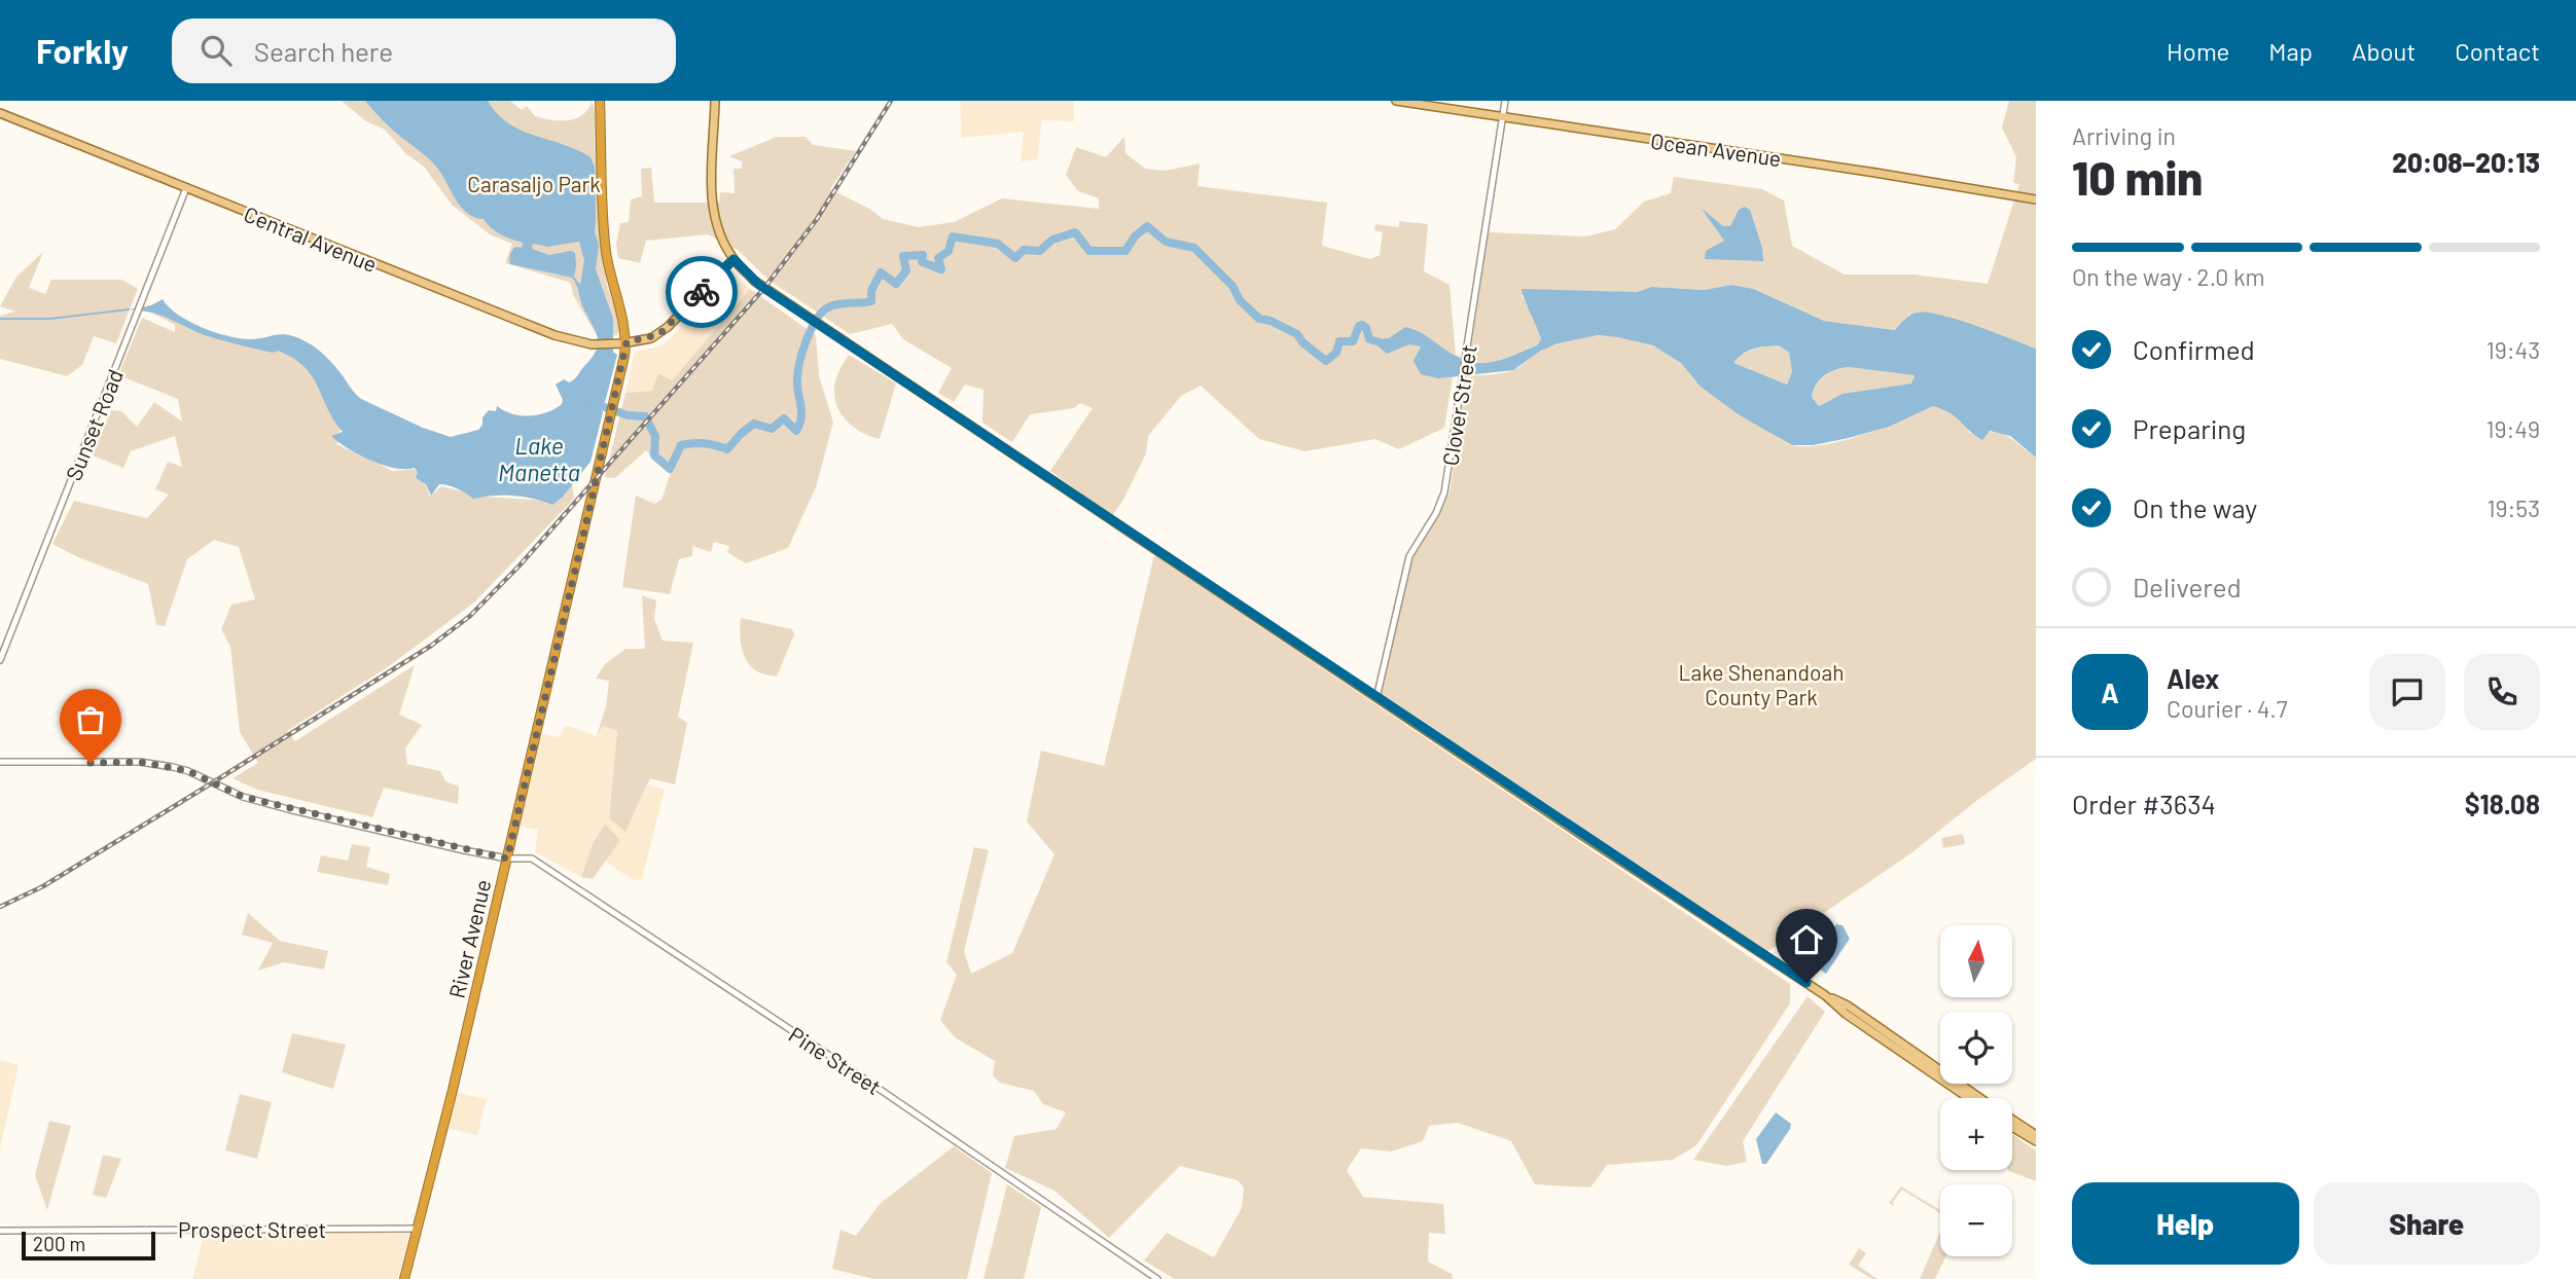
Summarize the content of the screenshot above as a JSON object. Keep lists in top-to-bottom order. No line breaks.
{"streets":{"highway":["River Avenue"],"main road":["Ocean Avenue","Central Avenue"],"street":["Clover Street","Sunset Road","Pine Street","Prospect Street"]},"crossings":[["Ocean Avenue","Clover Street"],["Central Avenue","Sunset Road"],["Central Avenue","River Avenue"],["River Avenue","Pine Street"],["River Avenue","Prospect Street"]],"water":["Lake Manetta"],"parks":["Carasaljo Park","Lake Shenandoah County Park"],"scale_bar":"200 m","north":"top","page":{"header":"Forkly","search":"Search here","nav":["Home","Map","About","Contact"],"heading":["10 min","Arriving in","20:08–20:13"],"panel":["Alex","Courier · 4.7","Order #3634","$18.08"],"bar":"On the way · 2.0 km","list":[["Confirmed","19:43"],["Preparing","19:49"],["On the way","19:53"],"Delivered"],"round":"A","map_buttons":["+","−"],"buttons":["Help","Share"],"scale":"200 m"}}
